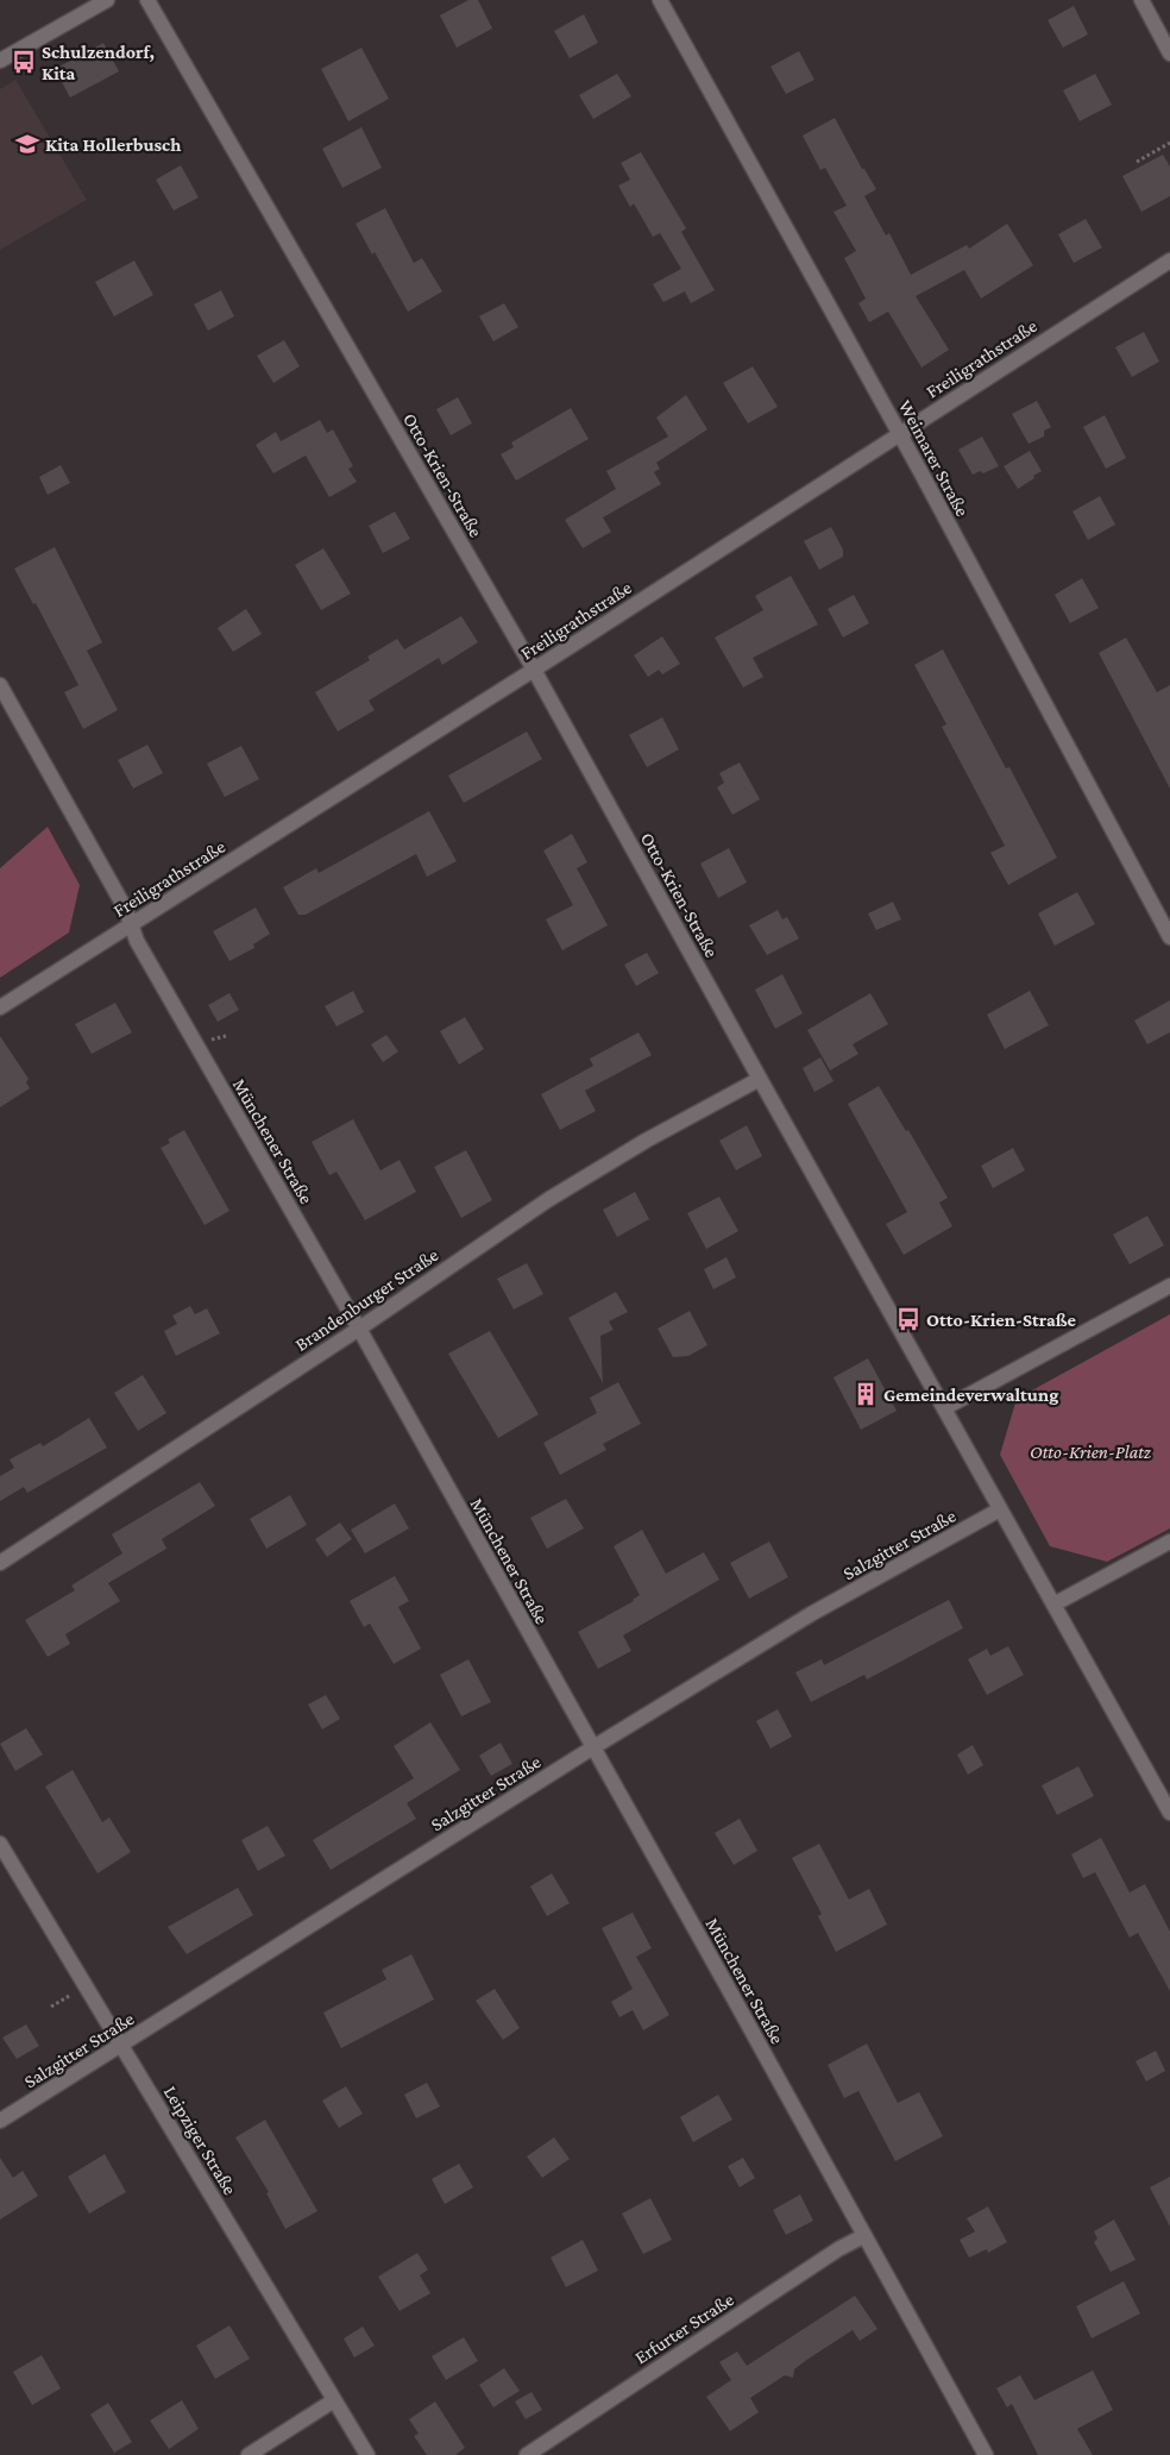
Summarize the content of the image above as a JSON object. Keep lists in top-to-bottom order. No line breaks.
{"streets":{"street":["Freiligrathstraße","Weimarer Straße","Otto-Krien-Straße","Münchener Straße","Brandenburger Straße","Salzgitter Straße","Leipziger Straße","Erfurter Straße"]},"crossings":[["Freiligrathstraße","Weimarer Straße"],["Freiligrathstraße","Otto-Krien-Straße"],["Freiligrathstraße","Münchener Straße"],["Otto-Krien-Straße","Brandenburger Straße"],["Otto-Krien-Straße","Salzgitter Straße"],["Münchener Straße","Brandenburger Straße"],["Münchener Straße","Salzgitter Straße"],["Münchener Straße","Erfurter Straße"],["Salzgitter Straße","Leipziger Straße"]],"parks":["Otto-Krien-Platz"],"places":{"bus stop":["Schulzendorf, Kita","Otto-Krien-Straße"],"school or university":["Kita Hollerbusch"],"building":["Gemeindeverwaltung"]}}
